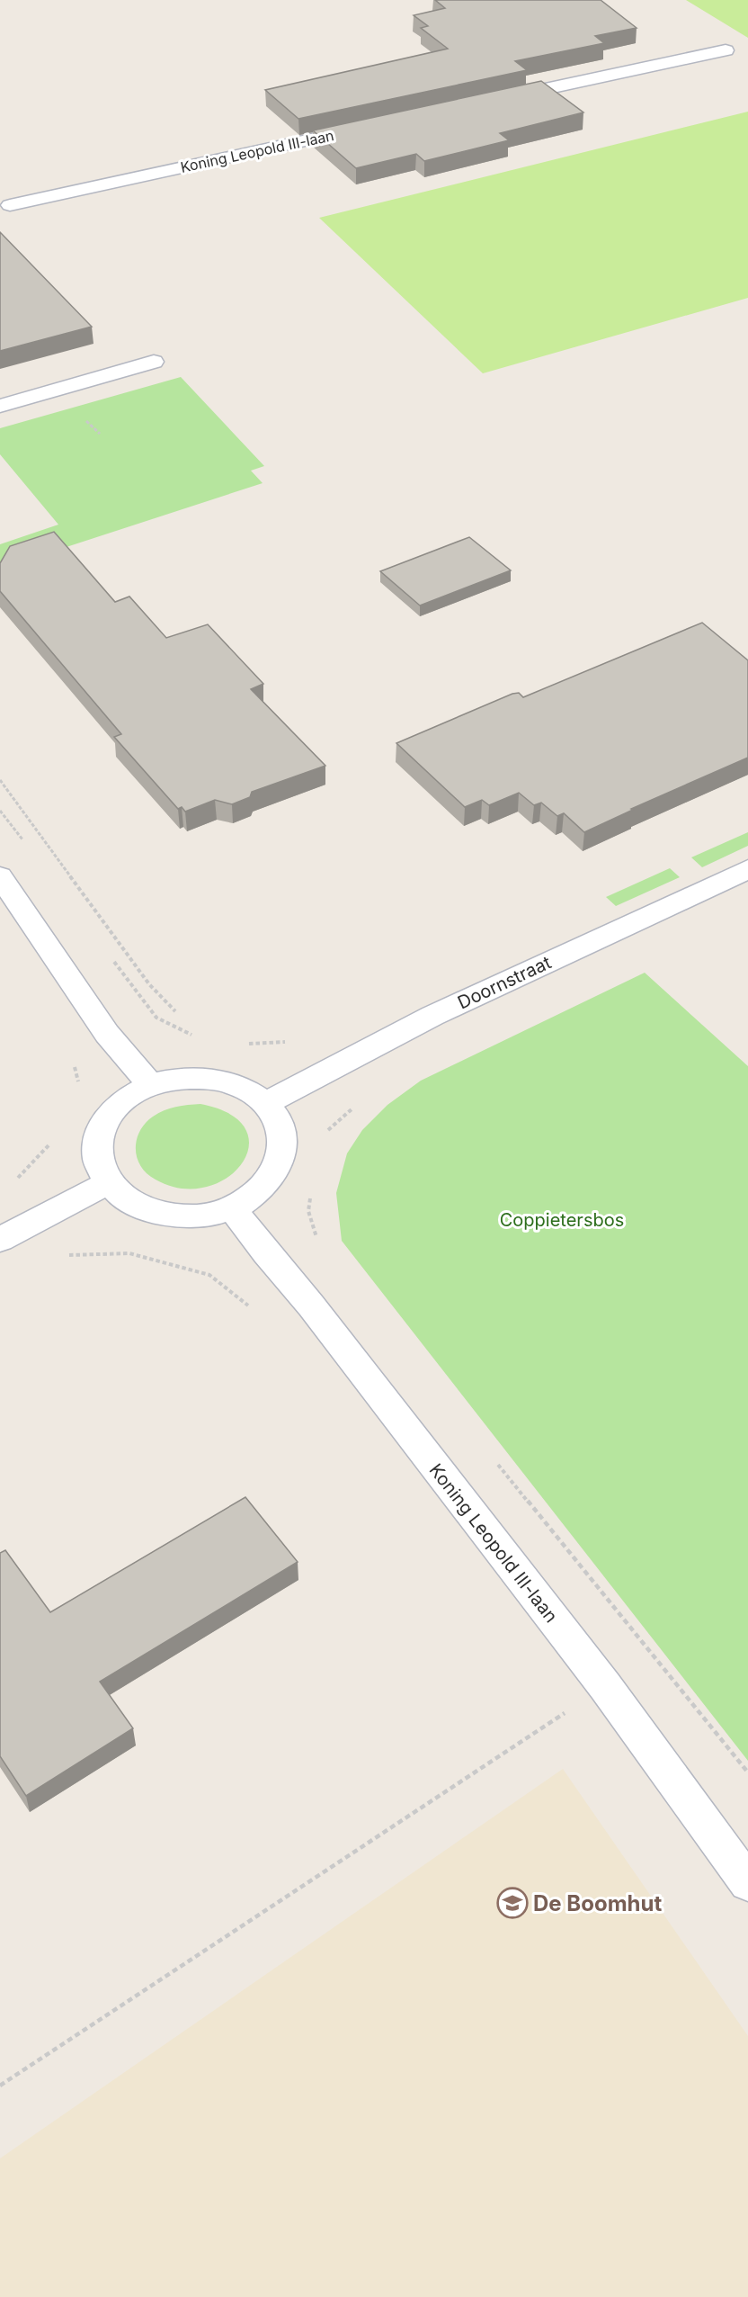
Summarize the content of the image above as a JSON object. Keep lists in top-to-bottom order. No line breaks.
{"streets":{"street":["Koning Leopold III-laan","Doornstraat"]},"crossings":[["Koning Leopold III-laan","Doornstraat"]],"parks":["Coppietersbos"],"places":{"school or university":["De Boomhut"]}}
